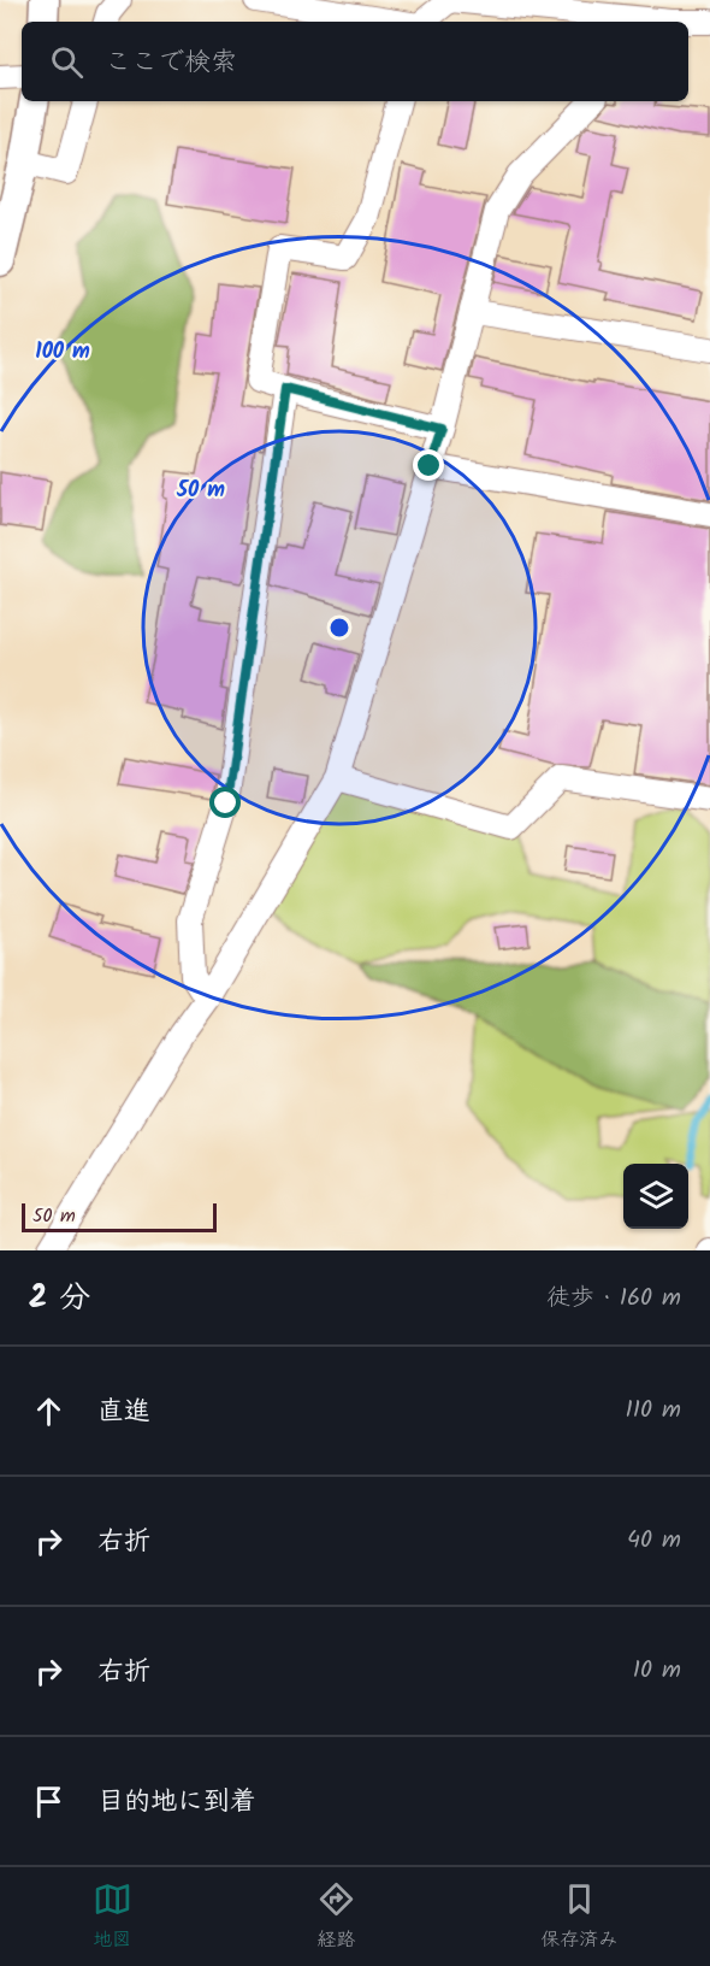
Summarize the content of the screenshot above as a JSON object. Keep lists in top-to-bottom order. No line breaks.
{"scale_bar":"50 m","page":{"search":"ここで検索","scale":"50 m","heading":["2 分","徒歩 · 160 m"],"list":[["直進","110 m"],["右折","40 m"],["右折","10 m"],"目的地に到着"],"nav":["地図","経路","保存済み"]},"rings":["100 m","50 m"]}
